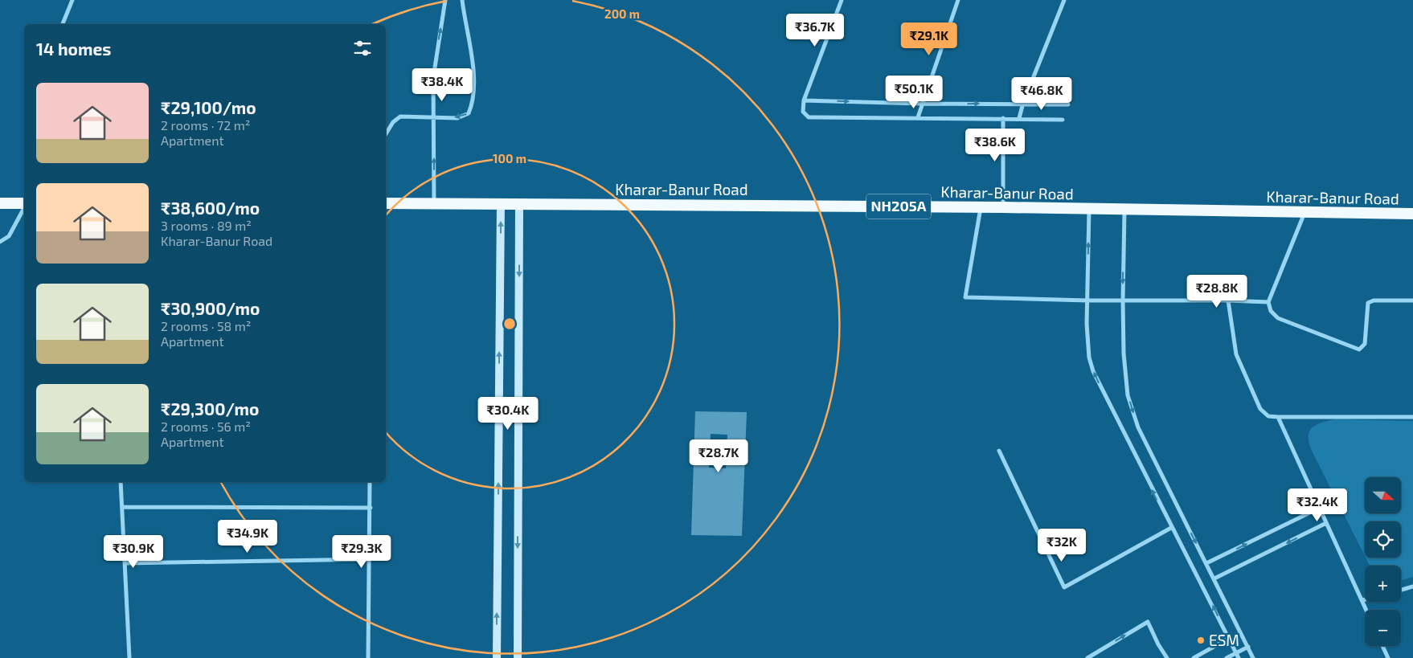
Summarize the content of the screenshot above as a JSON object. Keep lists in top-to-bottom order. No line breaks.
{"streets":{"highway":["Kharar-Banur Road","NH205A"]},"places":["ESM"],"north":"right","page":{"price":["₹36.7K","₹29.1K","₹38.4K","₹50.1K","₹46.8K","₹38.6K","₹28.8K","₹30.4K","₹28.7K","₹32.4K","₹34.9K","₹32K","₹30.9K","₹29.3K"],"heading":"14 homes","list":[{"name":"₹29,100/mo","note":"2 rooms · 72 m² · Apartment"},{"name":"₹38,600/mo","note":"3 rooms · 89 m² · Kharar-Banur Road"},{"name":"₹30,900/mo","note":"2 rooms · 58 m² · Apartment"},{"name":"₹29,300/mo","note":"2 rooms · 56 m² · Apartment"}],"map_buttons":["+","−"]},"rings":["200 m","100 m"]}
